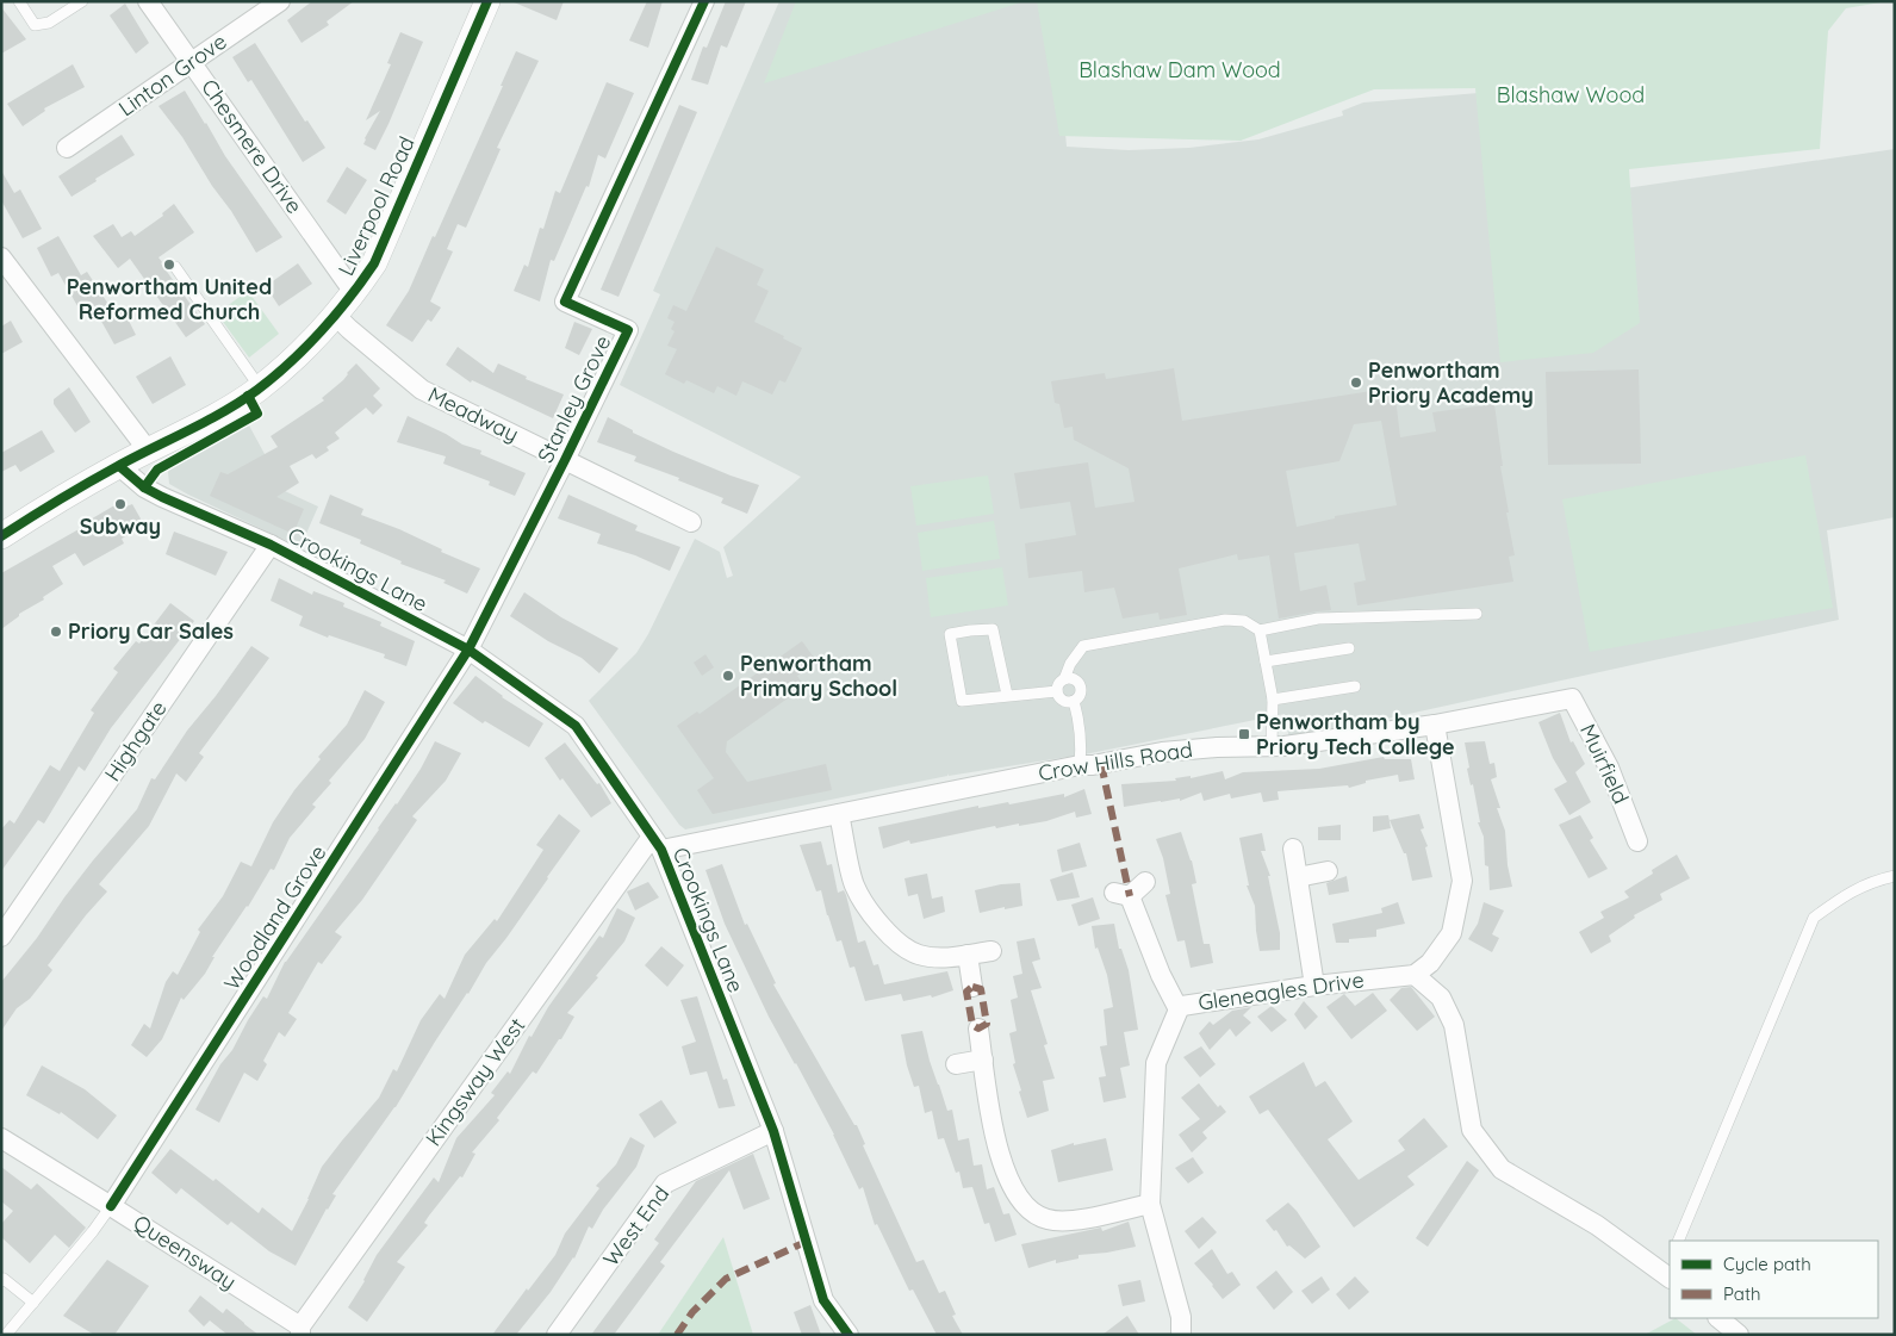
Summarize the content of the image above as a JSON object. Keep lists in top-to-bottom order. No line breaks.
{"streets":{"street":["Linton Grove","Chesmere Drive","Liverpool Road","Stanley Grove","Meadway","Crookings Lane","Highgate","Crow Hills Road","Muirfield","Woodland Grove","Gleneagles Drive","Kingsway West","West End","Queensway"]},"crossings":[["Linton Grove","Chesmere Drive"],["Chesmere Drive","Liverpool Road"],["Liverpool Road","Meadway"],["Liverpool Road","Crookings Lane"],["Stanley Grove","Meadway"],["Stanley Grove","Crookings Lane"],["Stanley Grove","Woodland Grove"],["Crookings Lane","Highgate"],["Crookings Lane","Crow Hills Road"],["Crookings Lane","Woodland Grove"],["Crookings Lane","Kingsway West"],["Crookings Lane","West End"],["Crow Hills Road","Muirfield"],["Crow Hills Road","Kingsway West"],["Woodland Grove","Queensway"],["Kingsway West","Queensway"]],"parks":["Blashaw Dam Wood","Blashaw Wood"],"places":{"other":["Penwortham United Reformed Church","Penwortham Priory Academy","Subway","Priory Car Sales","Penwortham Primary School"],"transit":["Penwortham by Priory Tech College"]},"legend":["Cycle path","Path"]}
